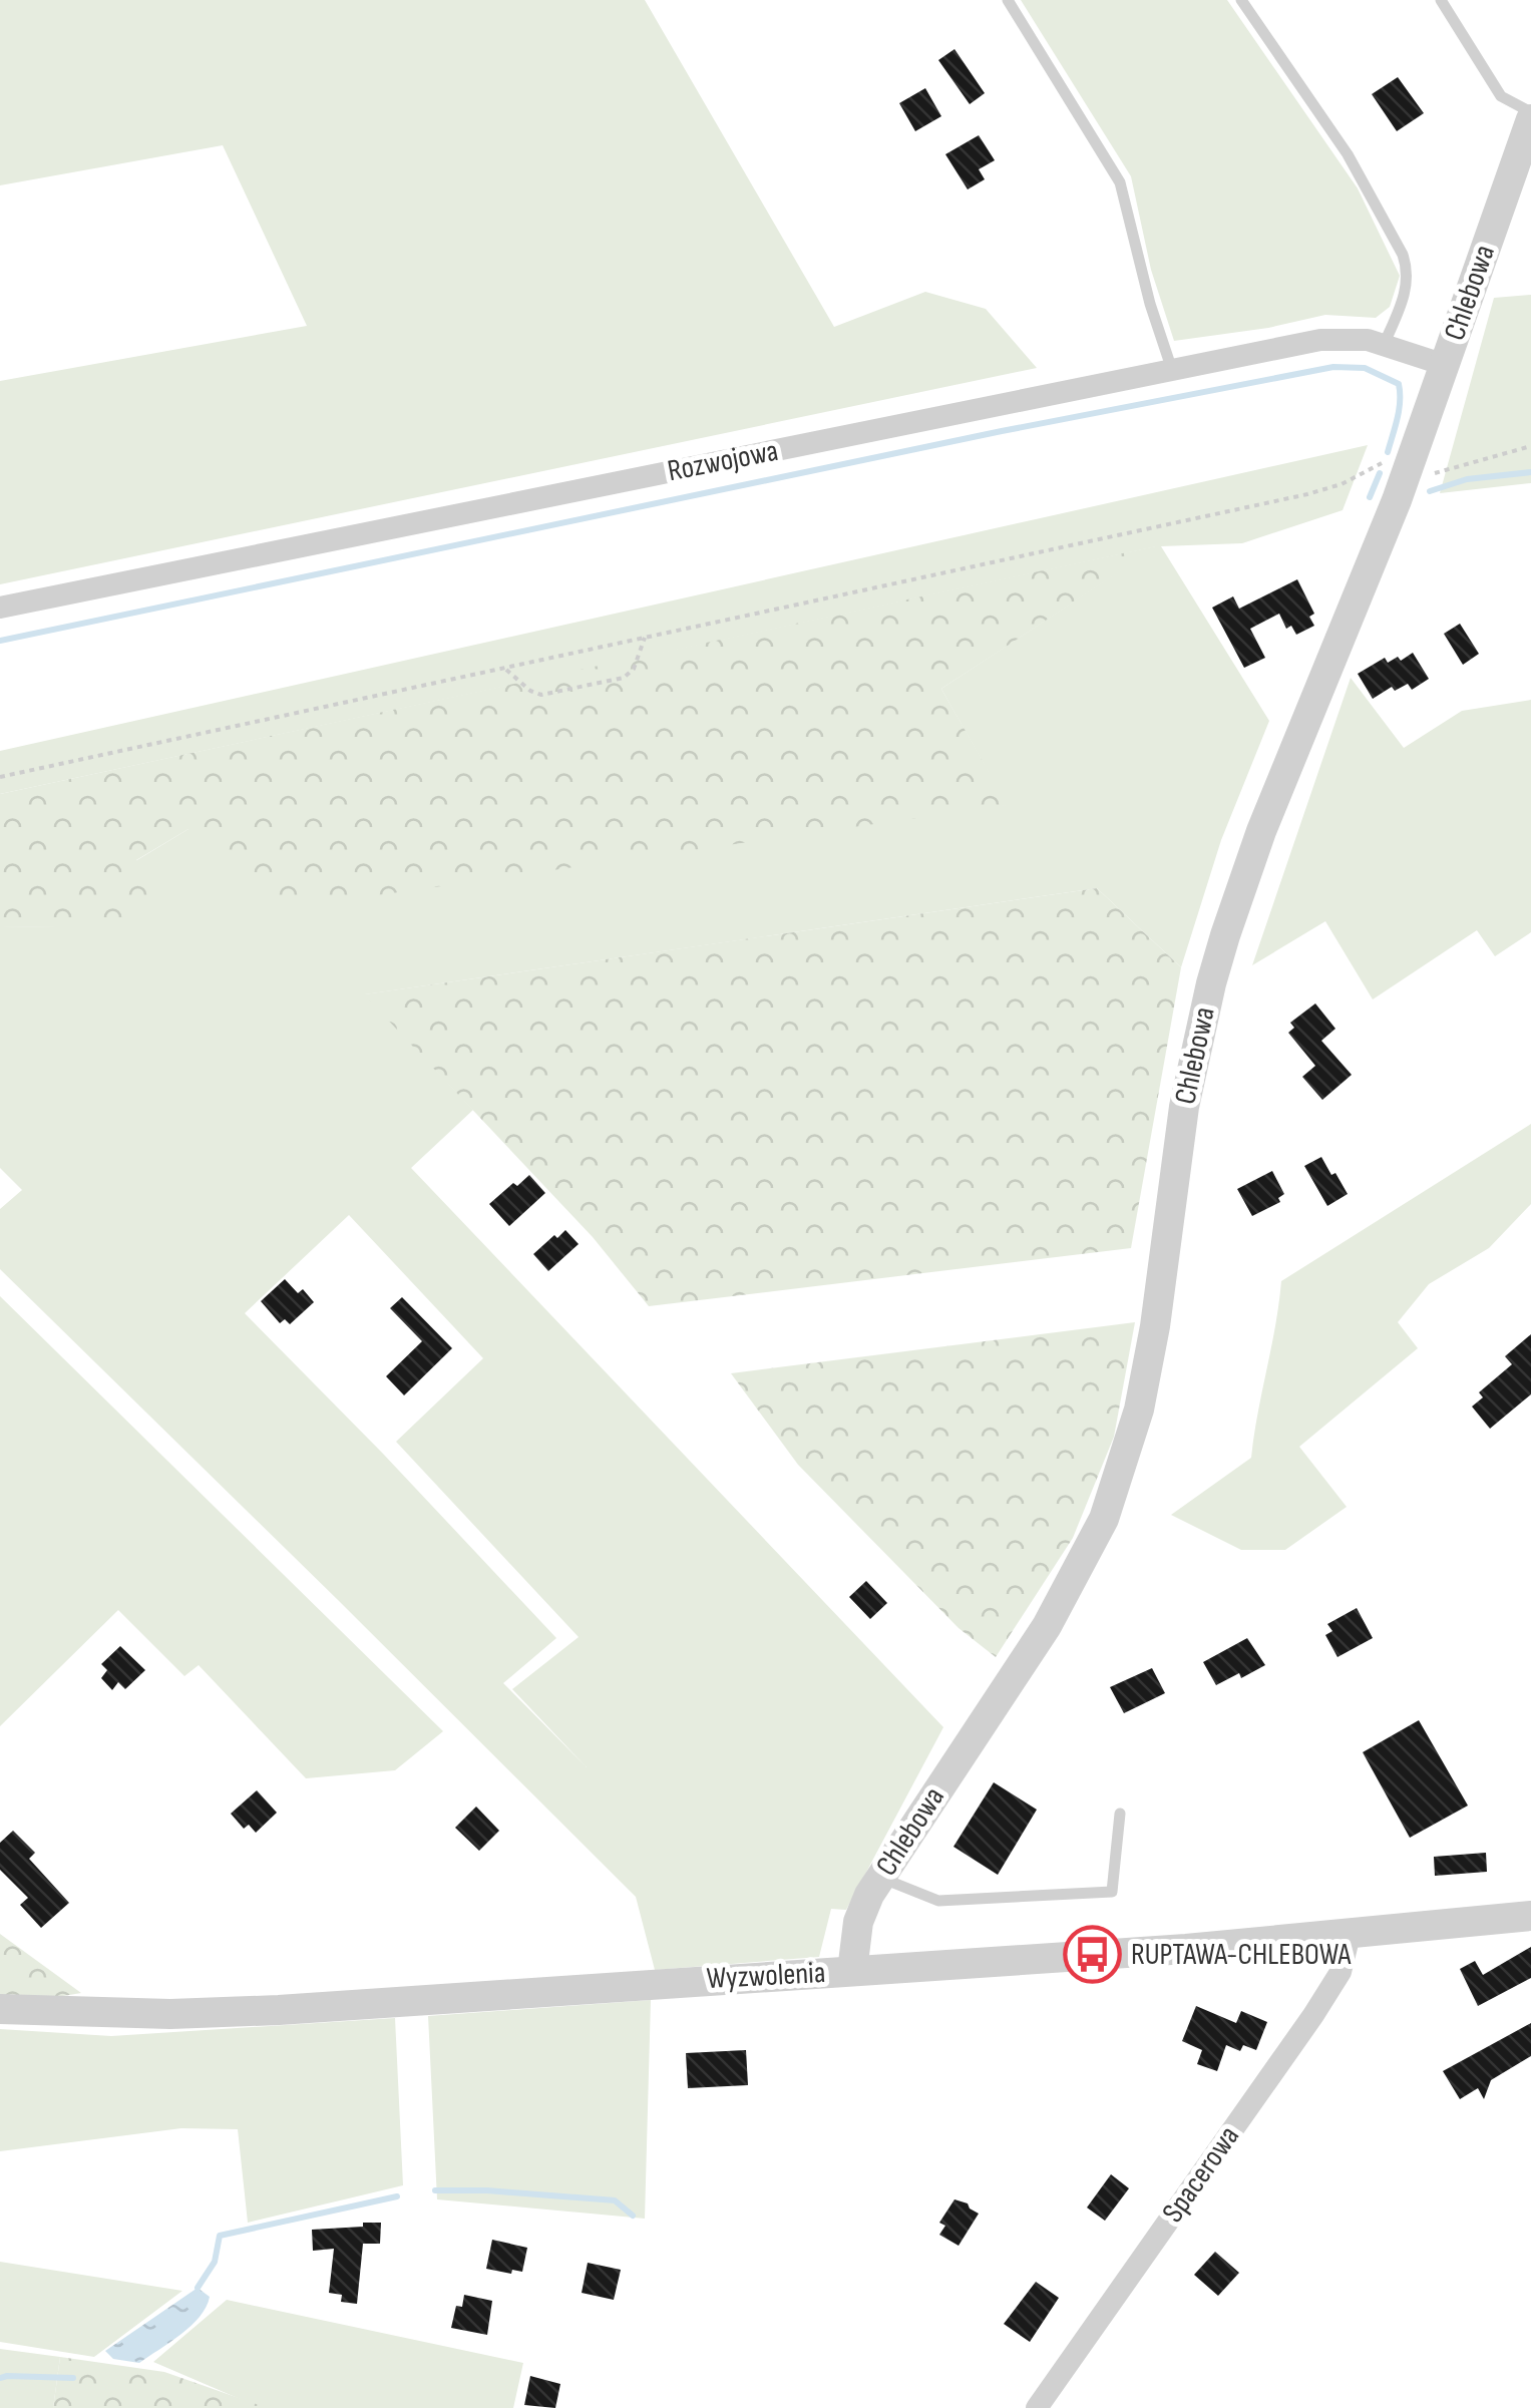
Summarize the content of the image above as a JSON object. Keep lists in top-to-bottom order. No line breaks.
{"streets":{"street":["Chlebowa","Rozwojowa","Wyzwolenia","Spacerowa"]},"crossings":[["Chlebowa","Rozwojowa"],["Chlebowa","Wyzwolenia"],["Wyzwolenia","Spacerowa"]],"places":{"bus stop":["RUPTAWA-CHLEBOWA"]}}
